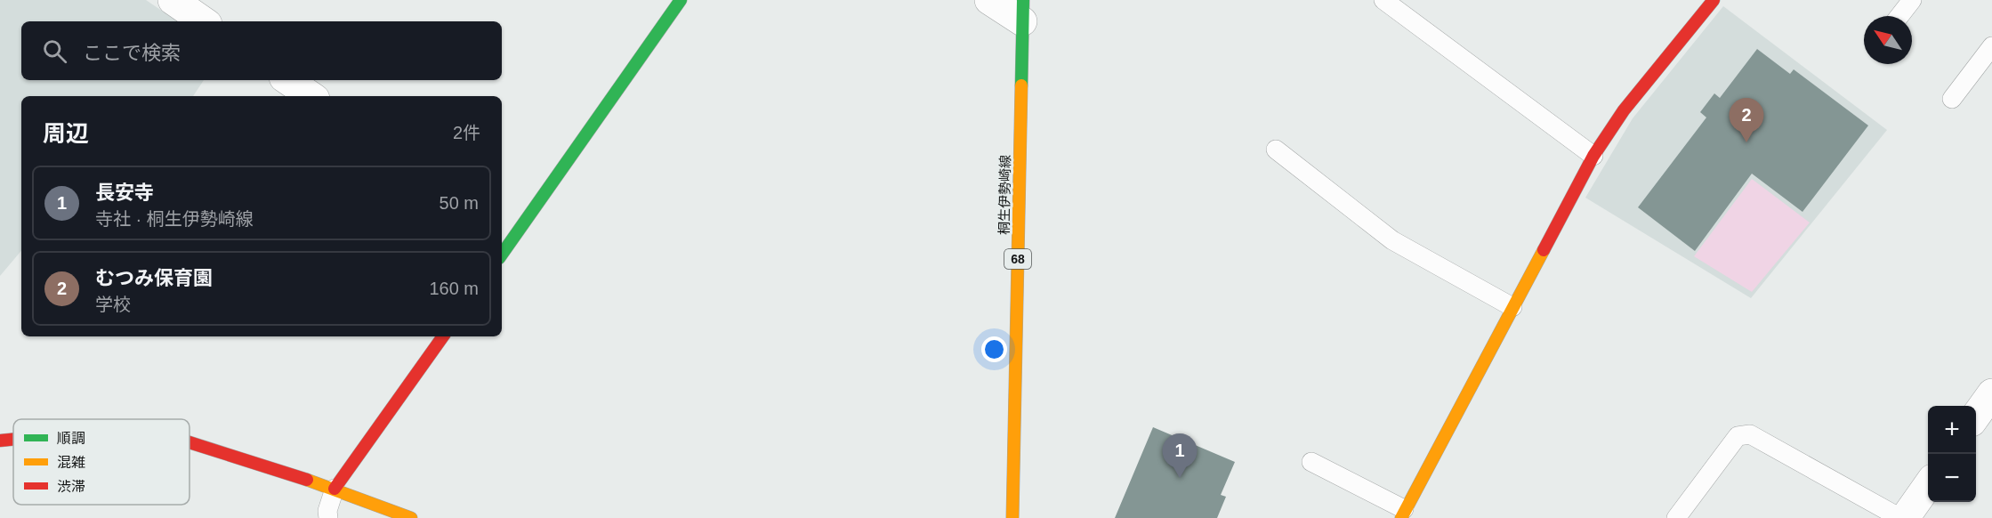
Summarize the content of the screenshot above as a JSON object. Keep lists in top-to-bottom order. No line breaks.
{"streets":{"street":["桐生伊勢崎線","68"]},"legend":["順調","混雑","渋滞"],"north":"top left","page":{"search":"ここで検索","heading":["周辺","2件"],"pins":["2","1"],"list":[{"mark":"1","name":"長安寺","note":"寺社 · 桐生伊勢崎線","value":"50 m"},{"mark":"2","name":"むつみ保育園","note":"学校","value":"160 m"}],"map_buttons":["+","−"]}}
